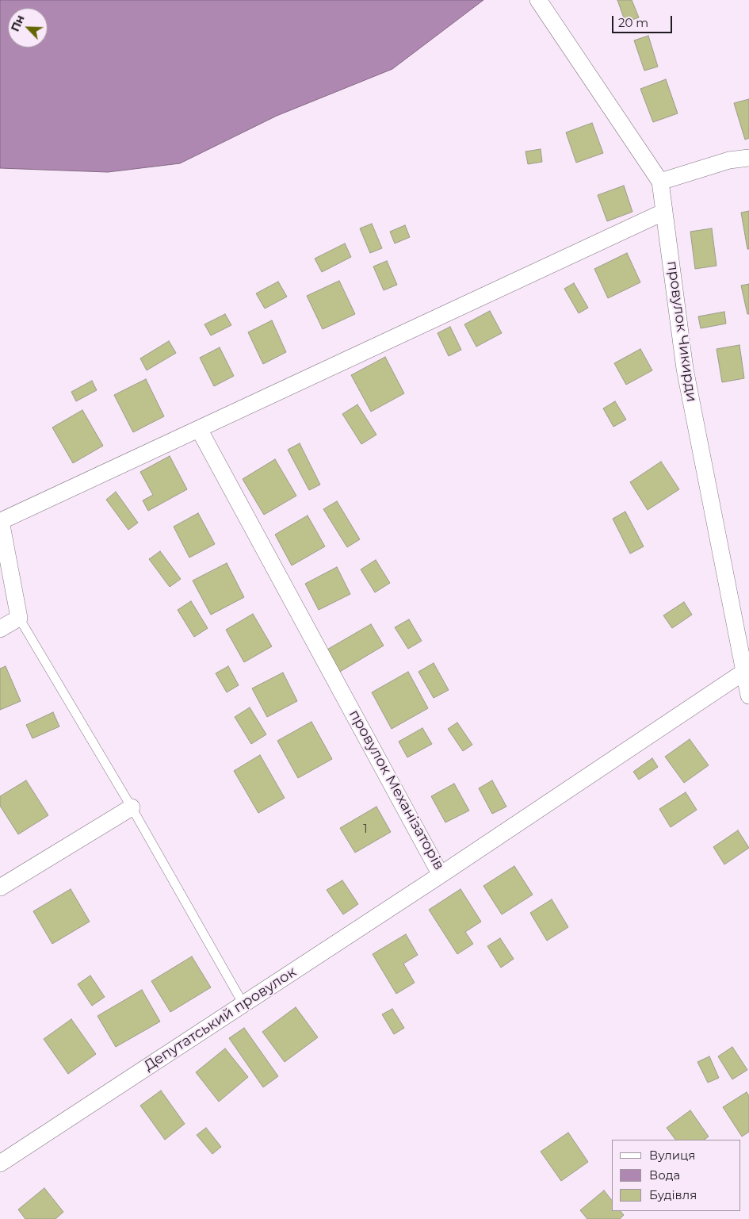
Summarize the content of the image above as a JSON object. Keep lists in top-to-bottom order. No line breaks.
{"streets":{"street":["провулок Чикирди","провулок Механізаторів","Депутатський провулок"]},"crossings":[["провулок Чикирди","провулок Механізаторів"],["провулок Механізаторів","Депутатський провулок"]],"house_numbers":["1"],"legend":["Вулиця","Вода","Будівля"],"scale_bar":"20 m","north":"top left"}
